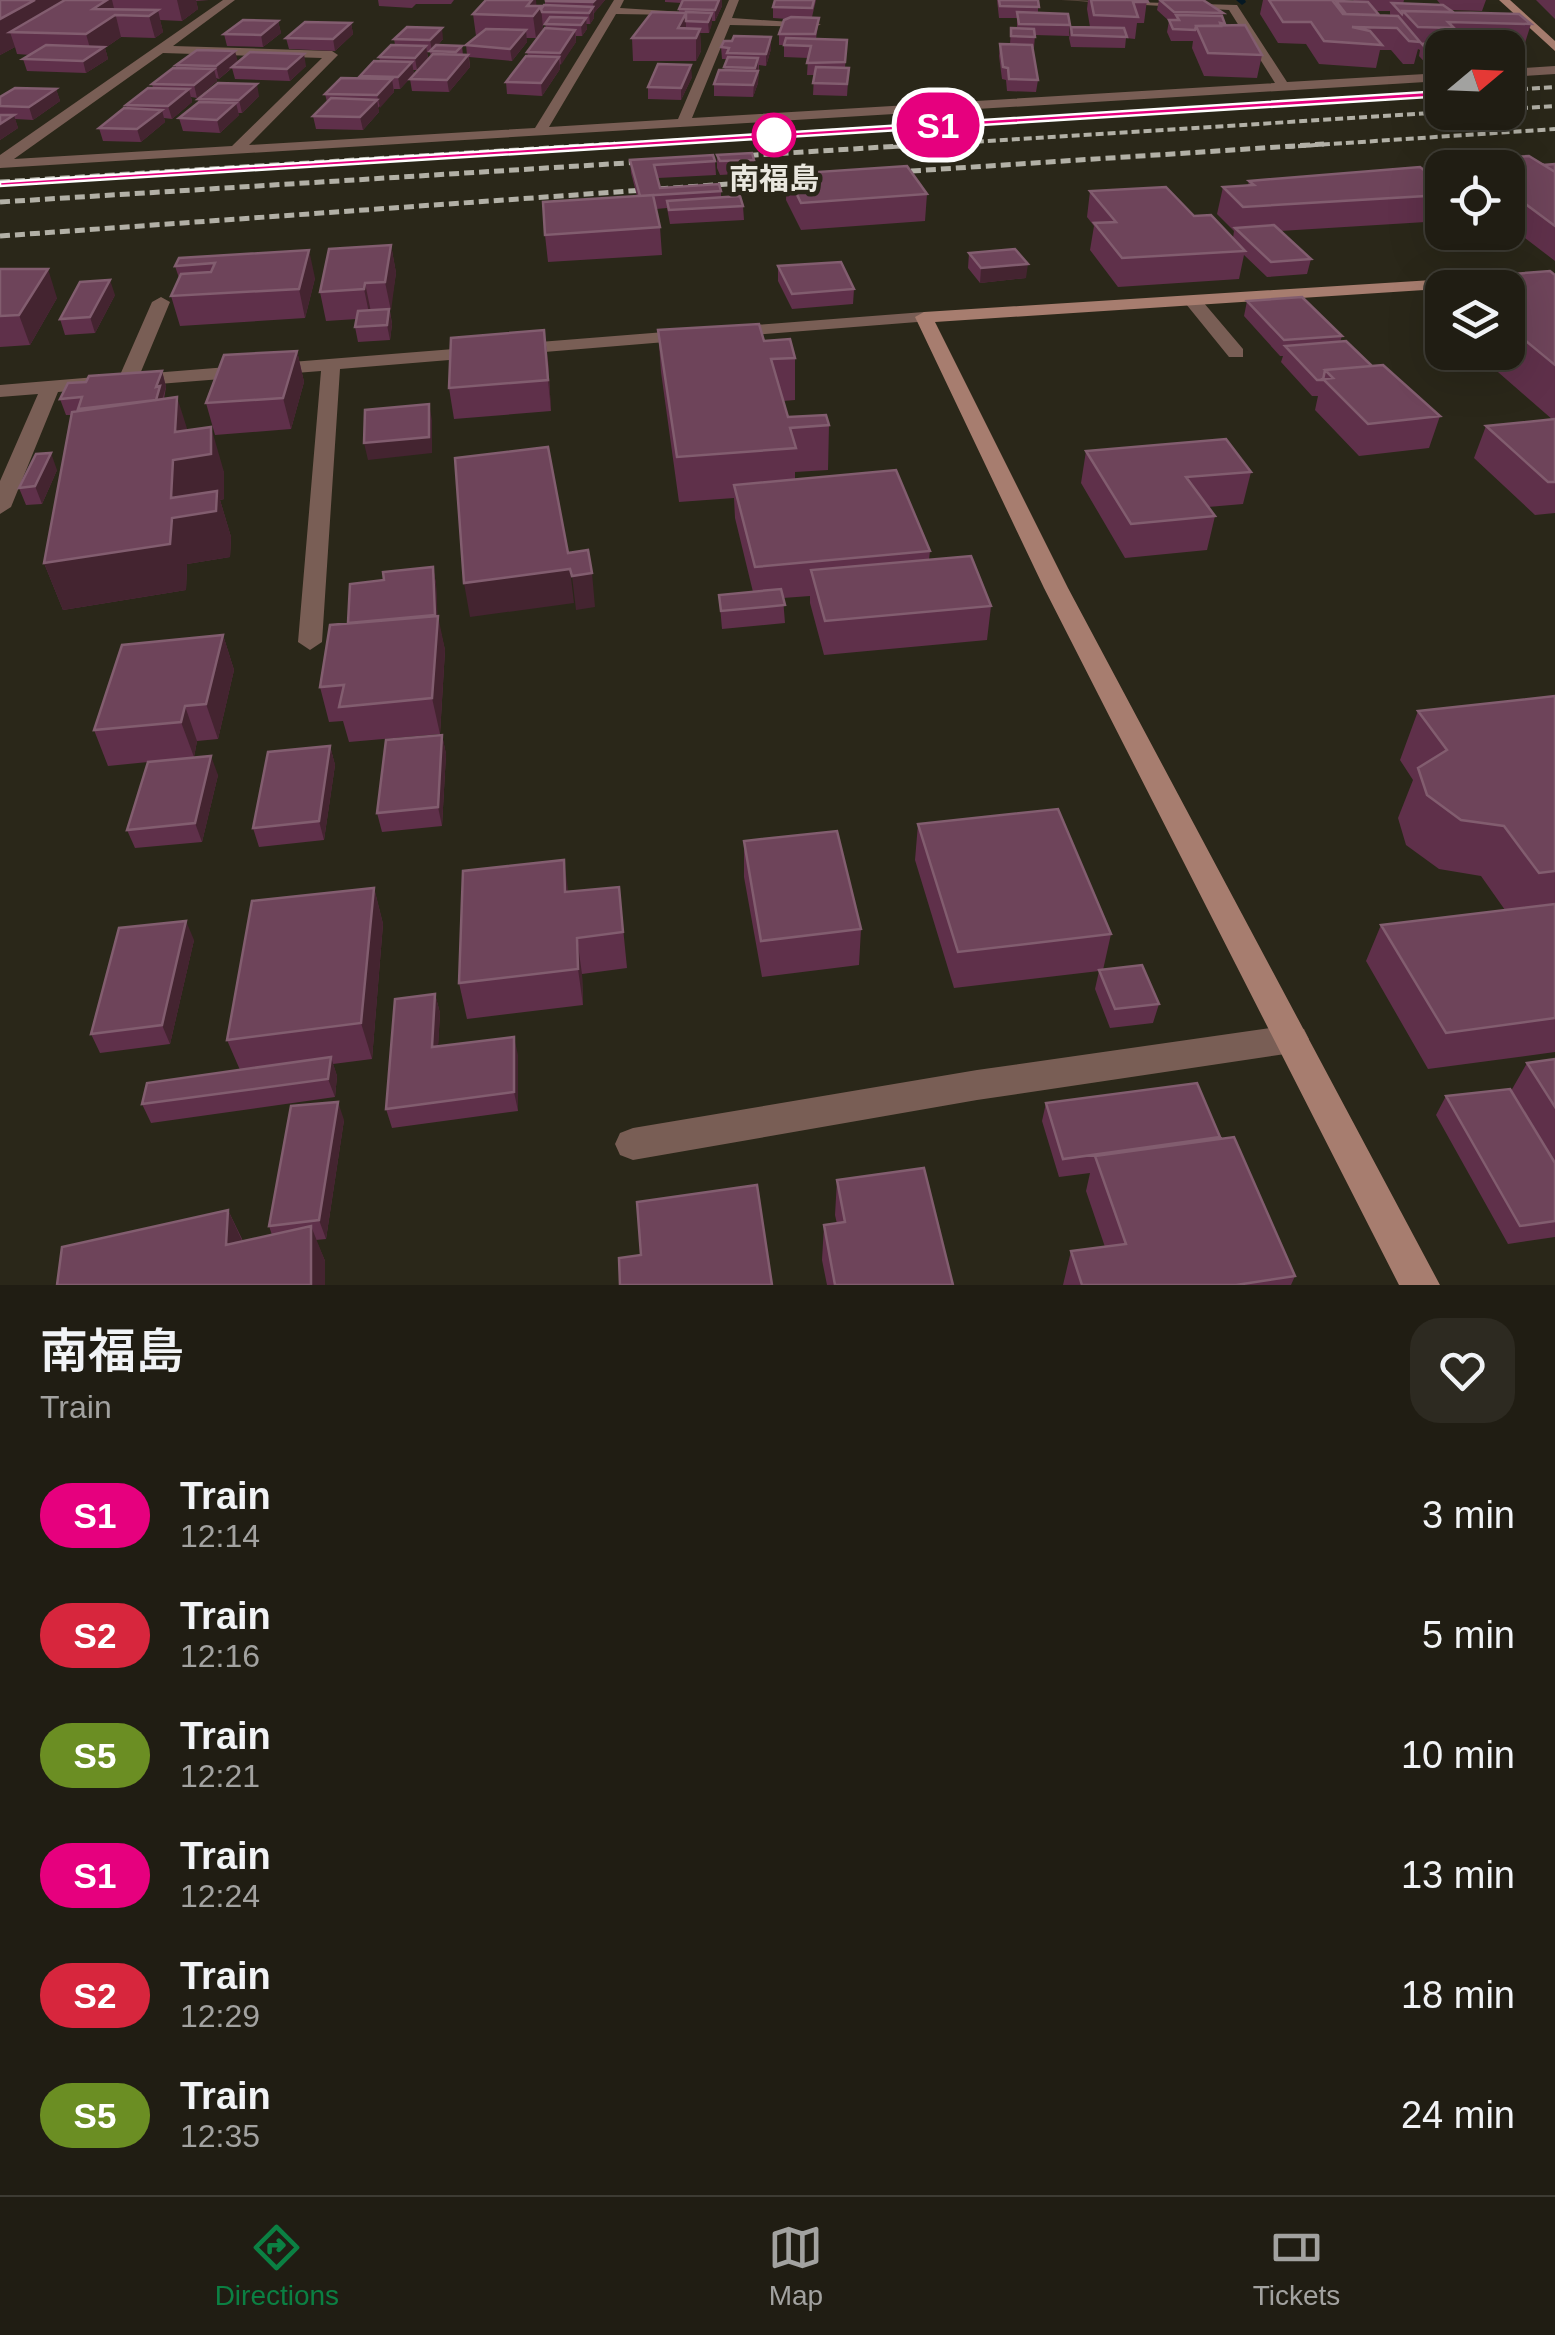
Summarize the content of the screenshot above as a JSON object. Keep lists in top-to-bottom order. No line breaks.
{"places":["南福島"],"north":"right","page":{"on_map":"S1","heading":["南福島","Train"],"list":[{"mark":"S1","name":"Train","note":"12:14","value":"3 min"},{"mark":"S2","name":"Train","note":"12:16","value":"5 min"},{"mark":"S5","name":"Train","note":"12:21","value":"10 min"},{"mark":"S1","name":"Train","note":"12:24","value":"13 min"},{"mark":"S2","name":"Train","note":"12:29","value":"18 min"},{"mark":"S5","name":"Train","note":"12:35","value":"24 min"}],"tabs":["Directions","Map","Tickets"]}}
